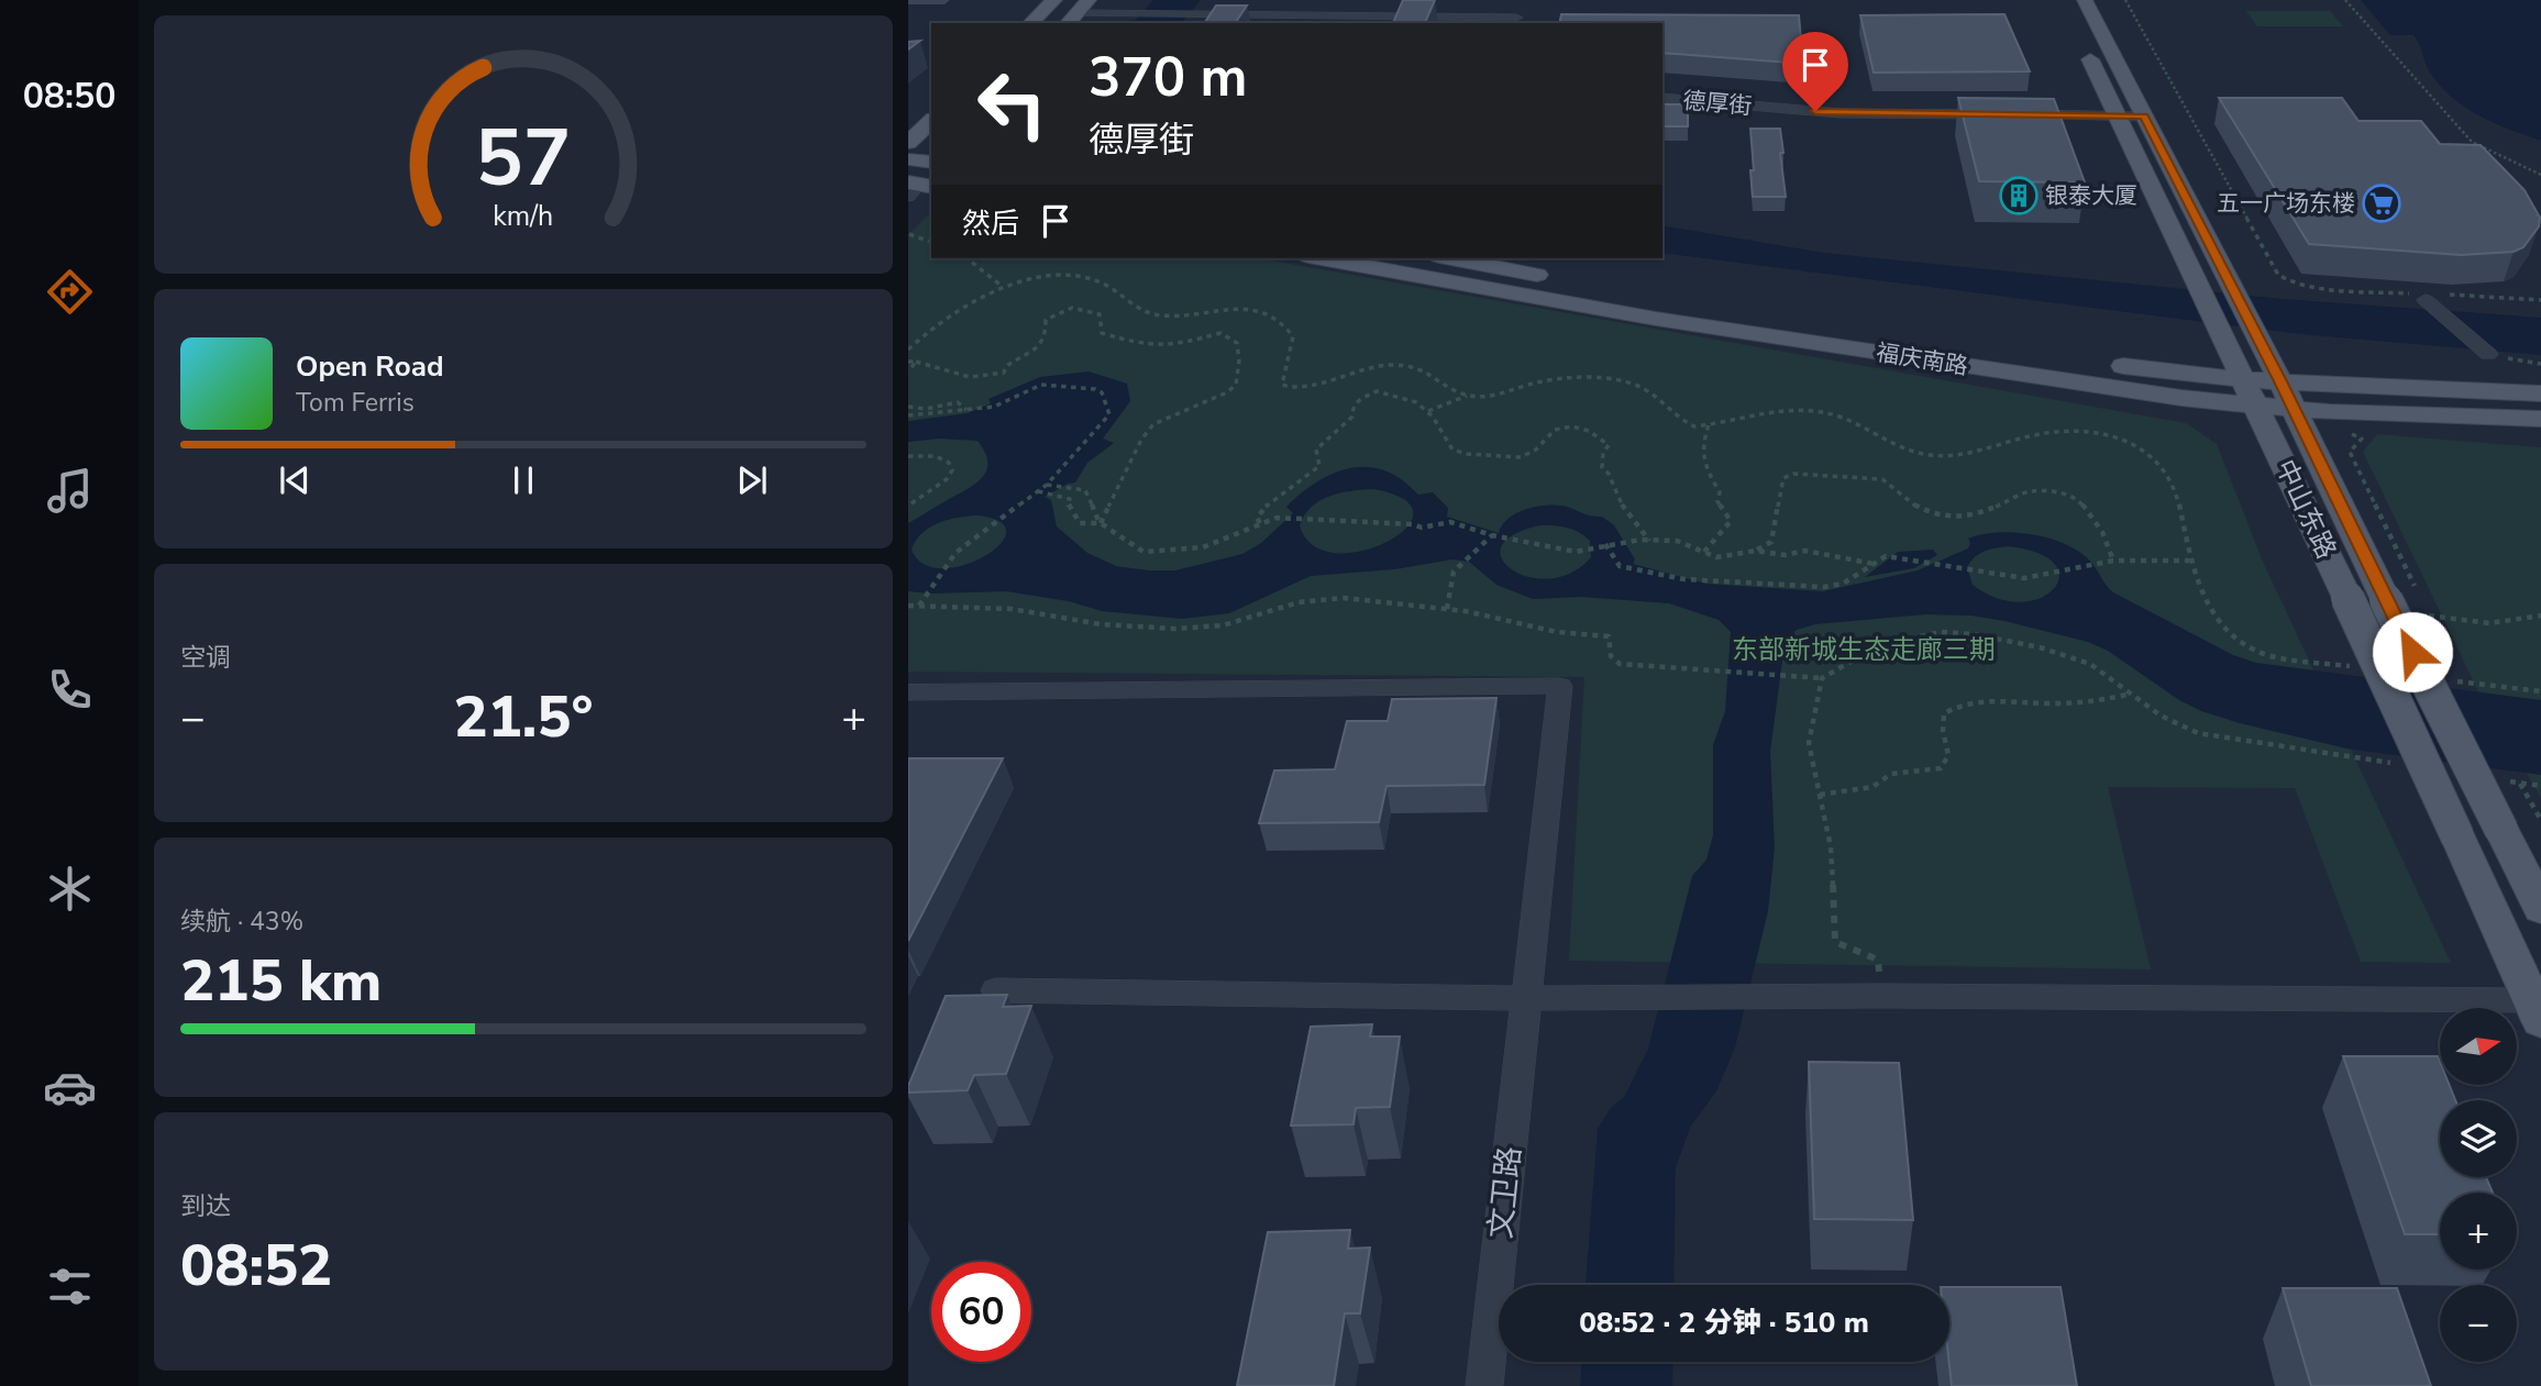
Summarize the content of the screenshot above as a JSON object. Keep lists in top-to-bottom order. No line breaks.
{"streets":{"main road":["福庆南路","中山东路"],"street":["德厚街","文卫路"]},"crossings":[["德厚街","中山东路"],["福庆南路","中山东路"]],"parks":["东部新城生态走廊三期"],"places":{"building":["银泰大厦"],"supermarket":["五一广场东楼"]},"north":"right","page":{"tabs":"08:50","turn":["370 m","德厚街"],"then":"然后","song":["Open Road","Tom Ferris"],"tile":["空调",["续航 · 43%","215 km"],["到达","08:52"]],"heat":["−","21.5°","+"],"map_buttons":["+","−"],"limit":"60","trip":"08:52 · 2 分钟 · 510 m","gauge":["57","km/h"]}}
